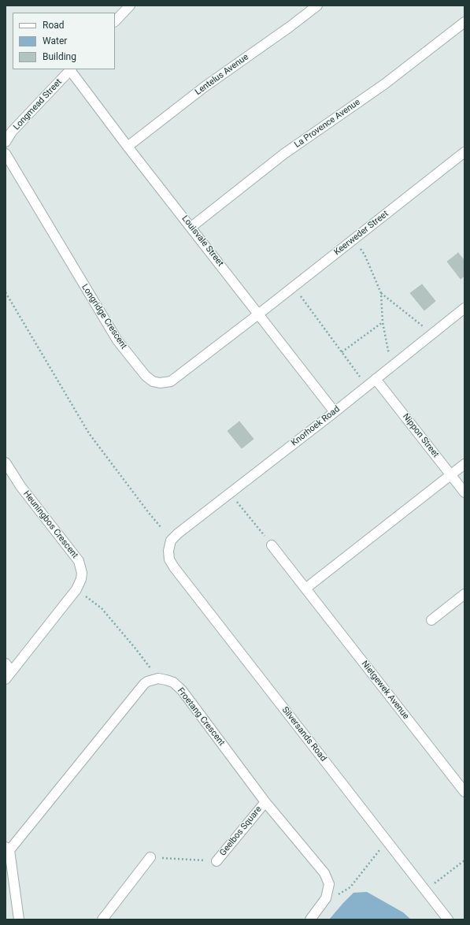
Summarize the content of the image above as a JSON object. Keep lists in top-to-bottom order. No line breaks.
{"streets":{"street":["Lentelus Avenue","Longmead Street","La Provence Avenue","Keerweder Street","Louisvale Street","Longridge Crescent","Knorhoek Road","Nippon Street","Heuningbos Crescent","Nietgewek Avenue","Froetang Crescent","Silversands Road","Geelbos Square"]},"crossings":[["Lentelus Avenue","Louisvale Street"],["Longmead Street","Louisvale Street"],["La Provence Avenue","Louisvale Street"],["Keerweder Street","Louisvale Street"],["Keerweder Street","Longridge Crescent"],["Louisvale Street","Longridge Crescent"],["Louisvale Street","Knorhoek Road"],["Knorhoek Road","Nippon Street"],["Knorhoek Road","Silversands Road"],["Froetang Crescent","Geelbos Square"]],"legend":["Road","Water","Building"]}
